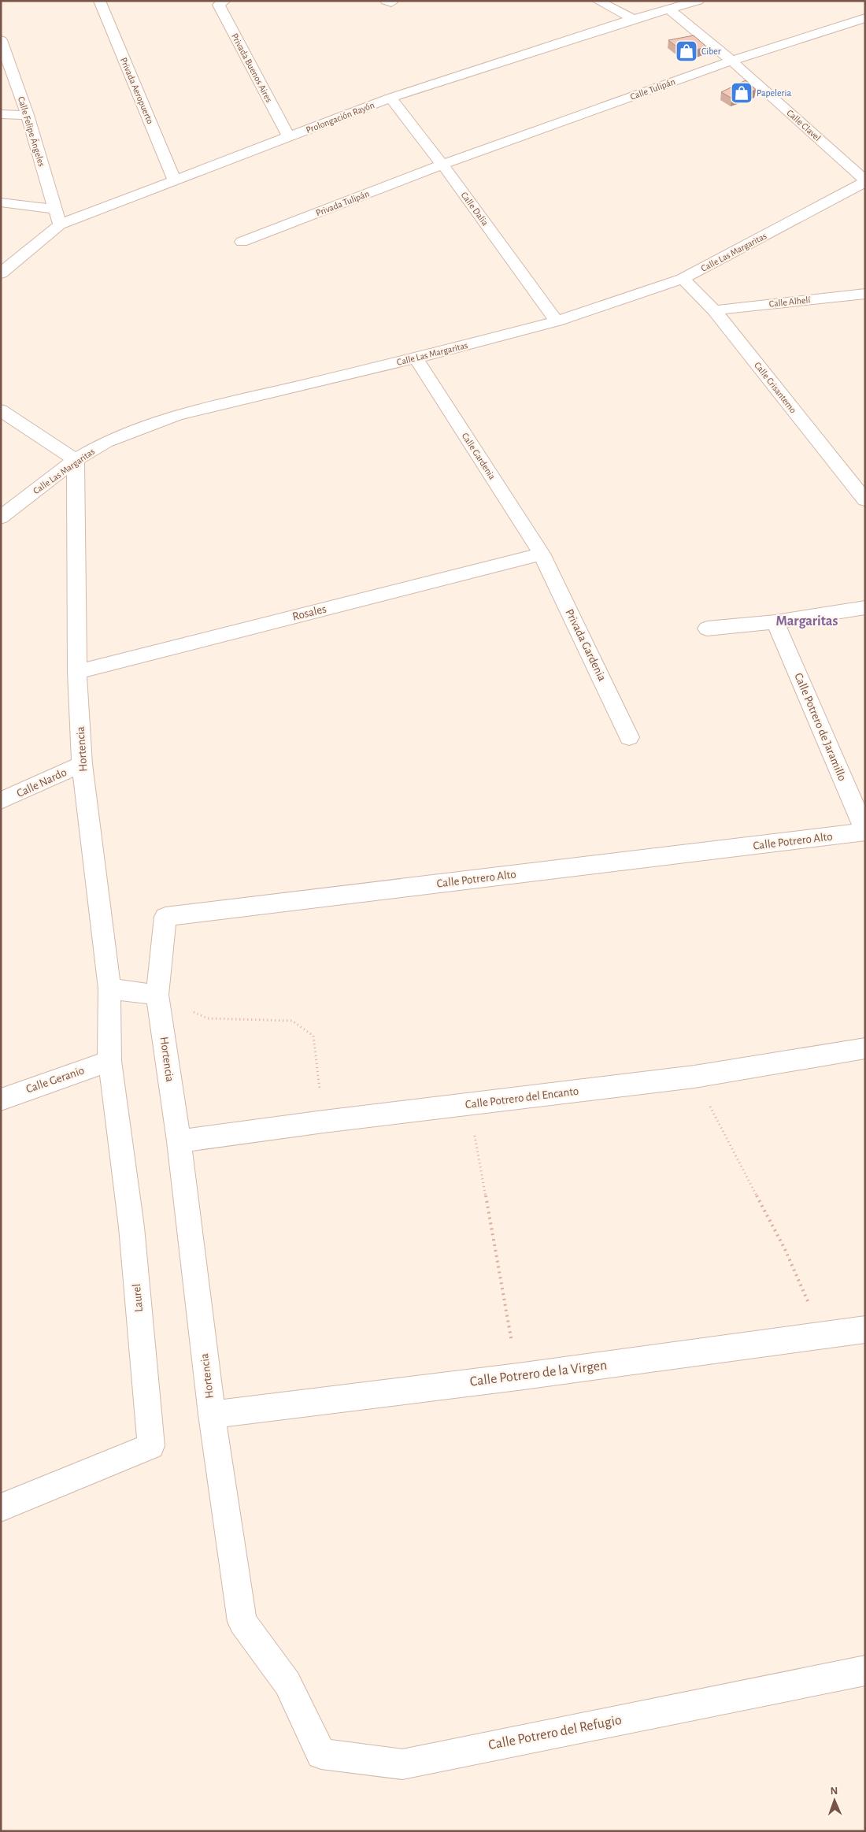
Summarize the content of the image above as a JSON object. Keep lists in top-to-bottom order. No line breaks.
{"streets":{"street":["Privada Buenos Aires","Calle Tulipán","Privada Aeropuerto","Prolongación Rayón","Calle Clavel","Calle Felipe Ángeles","Privada Tulipán","Calle Dalia","Calle Las Margaritas","Calle Alhelí","Calle Crisantemo","Calle Gardenia","Rosales","Privada Gardenia","Calle Potrero de Jaramillo","Hortencia","Calle Nardo","Calle Potrero Alto","Calle Geranio","Calle Potrero del Encanto","Laurel","Calle Potrero de la Virgen","Calle Potrero del Refugio"]},"crossings":[["Privada Buenos Aires","Prolongación Rayón"],["Calle Tulipán","Calle Clavel"],["Calle Tulipán","Privada Tulipán"],["Calle Tulipán","Calle Dalia"],["Privada Aeropuerto","Prolongación Rayón"],["Prolongación Rayón","Calle Clavel"],["Prolongación Rayón","Calle Felipe Ángeles"],["Prolongación Rayón","Calle Dalia"],["Calle Clavel","Calle Las Margaritas"],["Privada Tulipán","Calle Dalia"],["Calle Dalia","Calle Las Margaritas"],["Calle Las Margaritas","Calle Crisantemo"],["Calle Las Margaritas","Calle Gardenia"],["Calle Las Margaritas","Hortencia"],["Calle Alhelí","Calle Crisantemo"],["Calle Gardenia","Rosales"],["Calle Gardenia","Privada Gardenia"],["Rosales","Privada Gardenia"],["Rosales","Hortencia"],["Calle Potrero de Jaramillo","Calle Potrero Alto"],["Hortencia","Calle Nardo"],["Hortencia","Calle Potrero Alto"],["Hortencia","Calle Potrero del Encanto"],["Hortencia","Laurel"],["Hortencia","Calle Potrero de la Virgen"],["Hortencia","Calle Potrero del Refugio"],["Calle Geranio","Laurel"]],"districts":["Margaritas"],"places":{"shop":["Ciber","Papeleria"]},"north":"top"}
